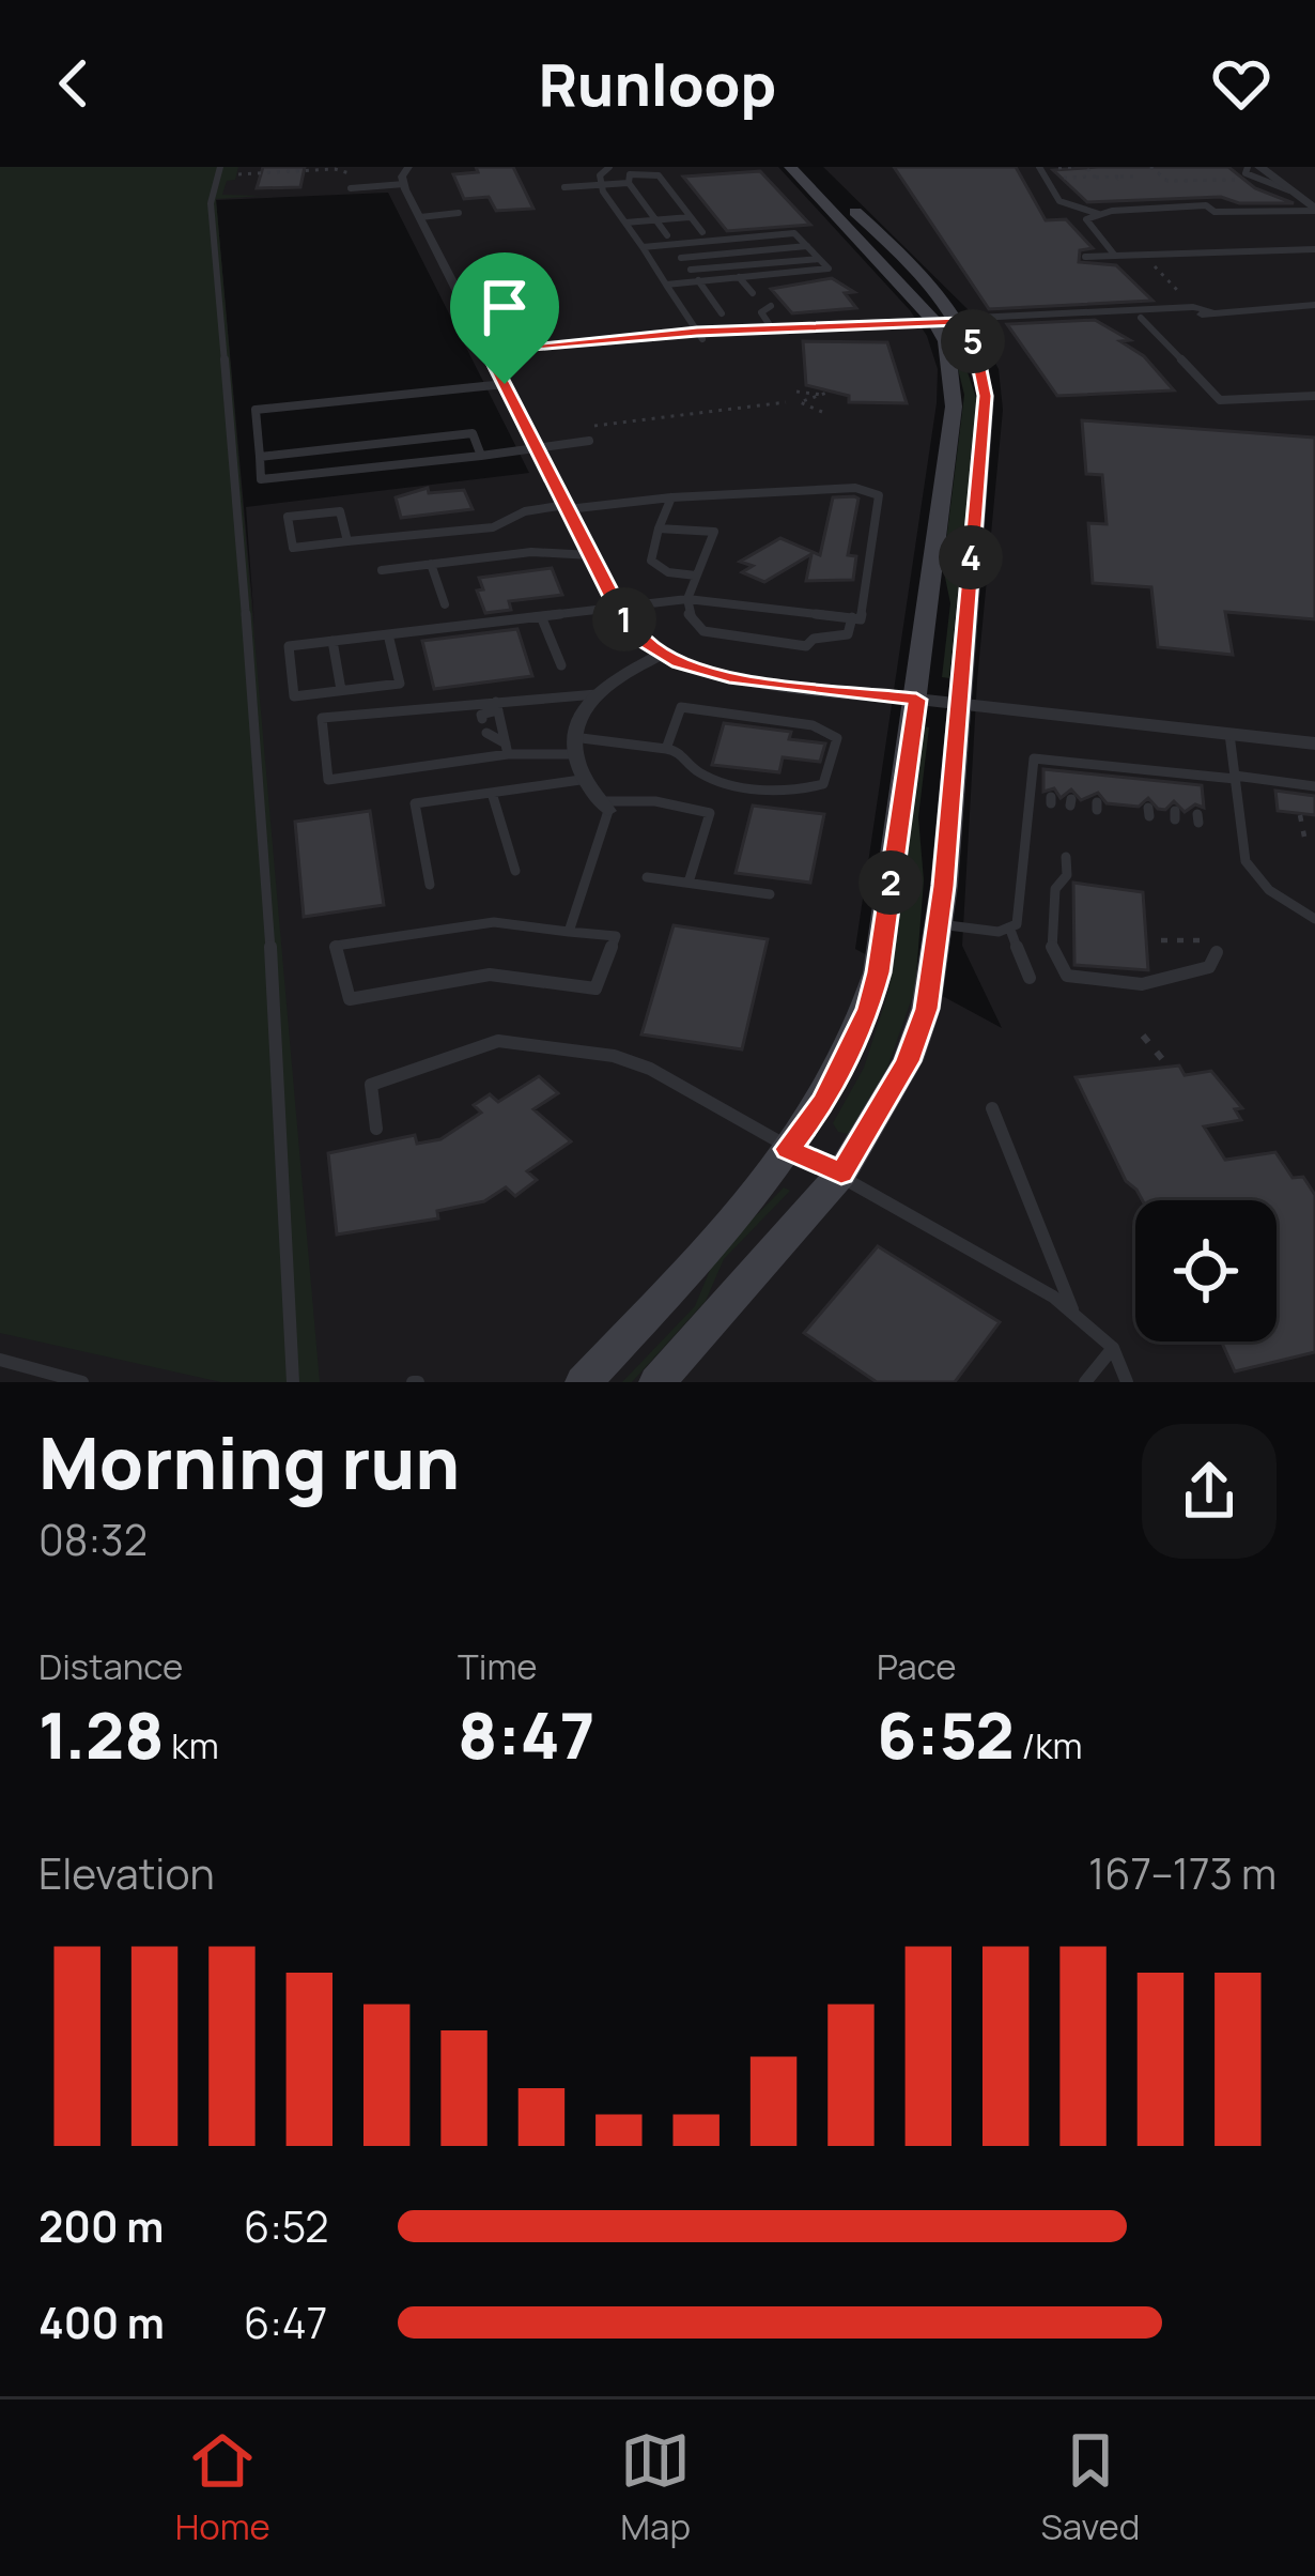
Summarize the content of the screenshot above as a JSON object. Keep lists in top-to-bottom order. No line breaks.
{"page":{"header":"Runloop","pins":["5","4","1","2"],"heading":["Morning run","08:32"],"stats":[["Distance","1.28 km"],["Time","8:47"],["Pace","6:52 /km"]],"chart":["Elevation","167–173 m"],"list":[{"name":"200 m","note":"6:52"},{"name":"400 m","note":"6:47"}],"tabs":["Home","Map","Saved"]}}
